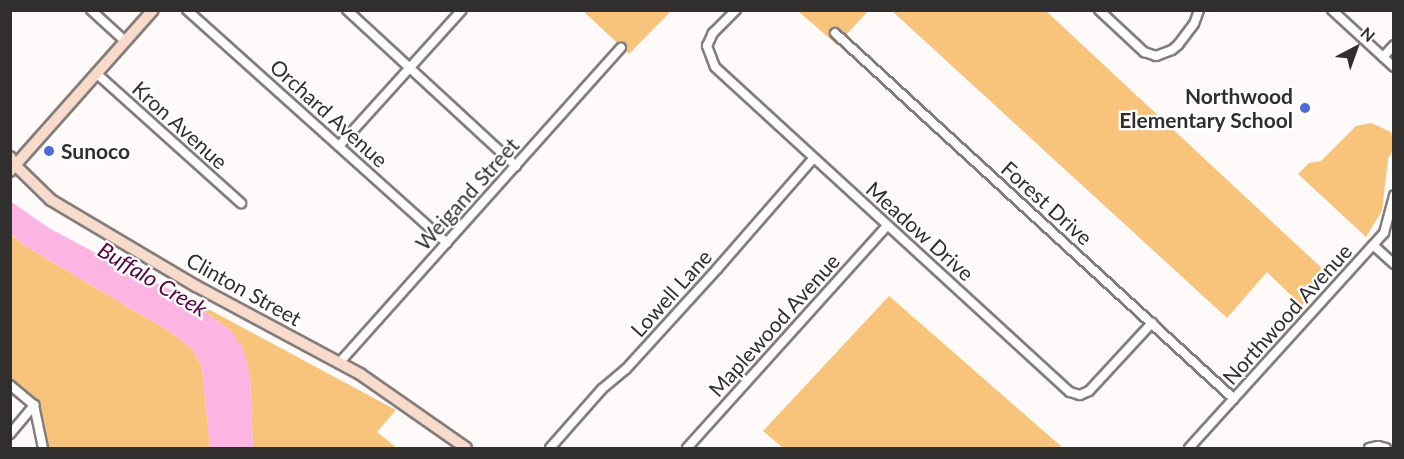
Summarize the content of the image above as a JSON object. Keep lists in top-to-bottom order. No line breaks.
{"streets":{"main road":["Clinton Street"],"street":["Orchard Avenue","Kron Avenue","Weigand Street","Forest Drive","Meadow Drive","Lowell Lane","Northwood Avenue","Maplewood Avenue"]},"crossings":[["Orchard Avenue","Weigand Street"],["Weigand Street","Clinton Street"],["Forest Drive","Meadow Drive"],["Forest Drive","Northwood Avenue"],["Meadow Drive","Lowell Lane"],["Meadow Drive","Maplewood Avenue"]],"water":["Buffalo Creek"],"places":["Northwood Elementary School","Sunoco"],"north":"top right"}
